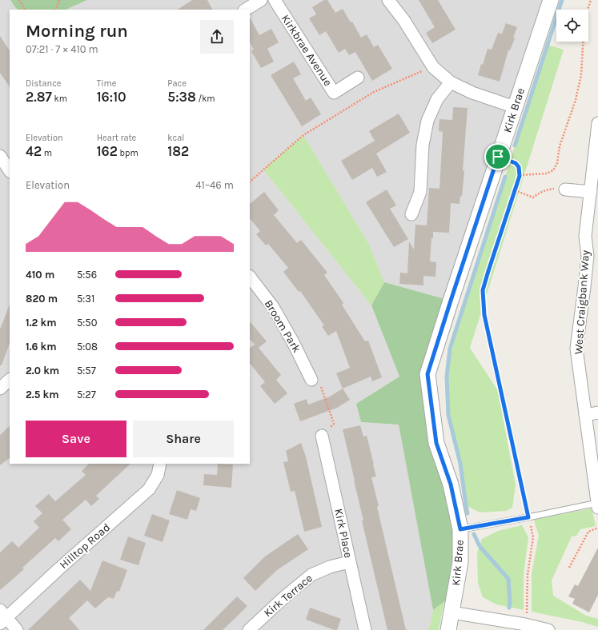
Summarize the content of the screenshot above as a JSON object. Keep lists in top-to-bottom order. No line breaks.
{"streets":{"street":["Kirkbrae Avenue","Kirk Brae","West Craigbank Way","Broom Park","Kirk Place","Hilltop Road","Kirk Terrace"]},"crossings":[["Kirk Place","Kirk Terrace"]],"page":{"heading":["Morning run","07:21 · 7 × 410 m"],"stats":[["Distance","2.87 km"],["Time","16:10"],["Pace","5:38 /km"],["Elevation","42 m"],["Heart rate","162 bpm"],["kcal","182"]],"chart":["Elevation","41–46 m"],"list":[{"name":"410 m","note":"5:56"},{"name":"820 m","note":"5:31"},{"name":"1.2 km","note":"5:50"},{"name":"1.6 km","note":"5:08"},{"name":"2.0 km","note":"5:57"},{"name":"2.5 km","note":"5:27"}],"buttons":["Save","Share"]}}
